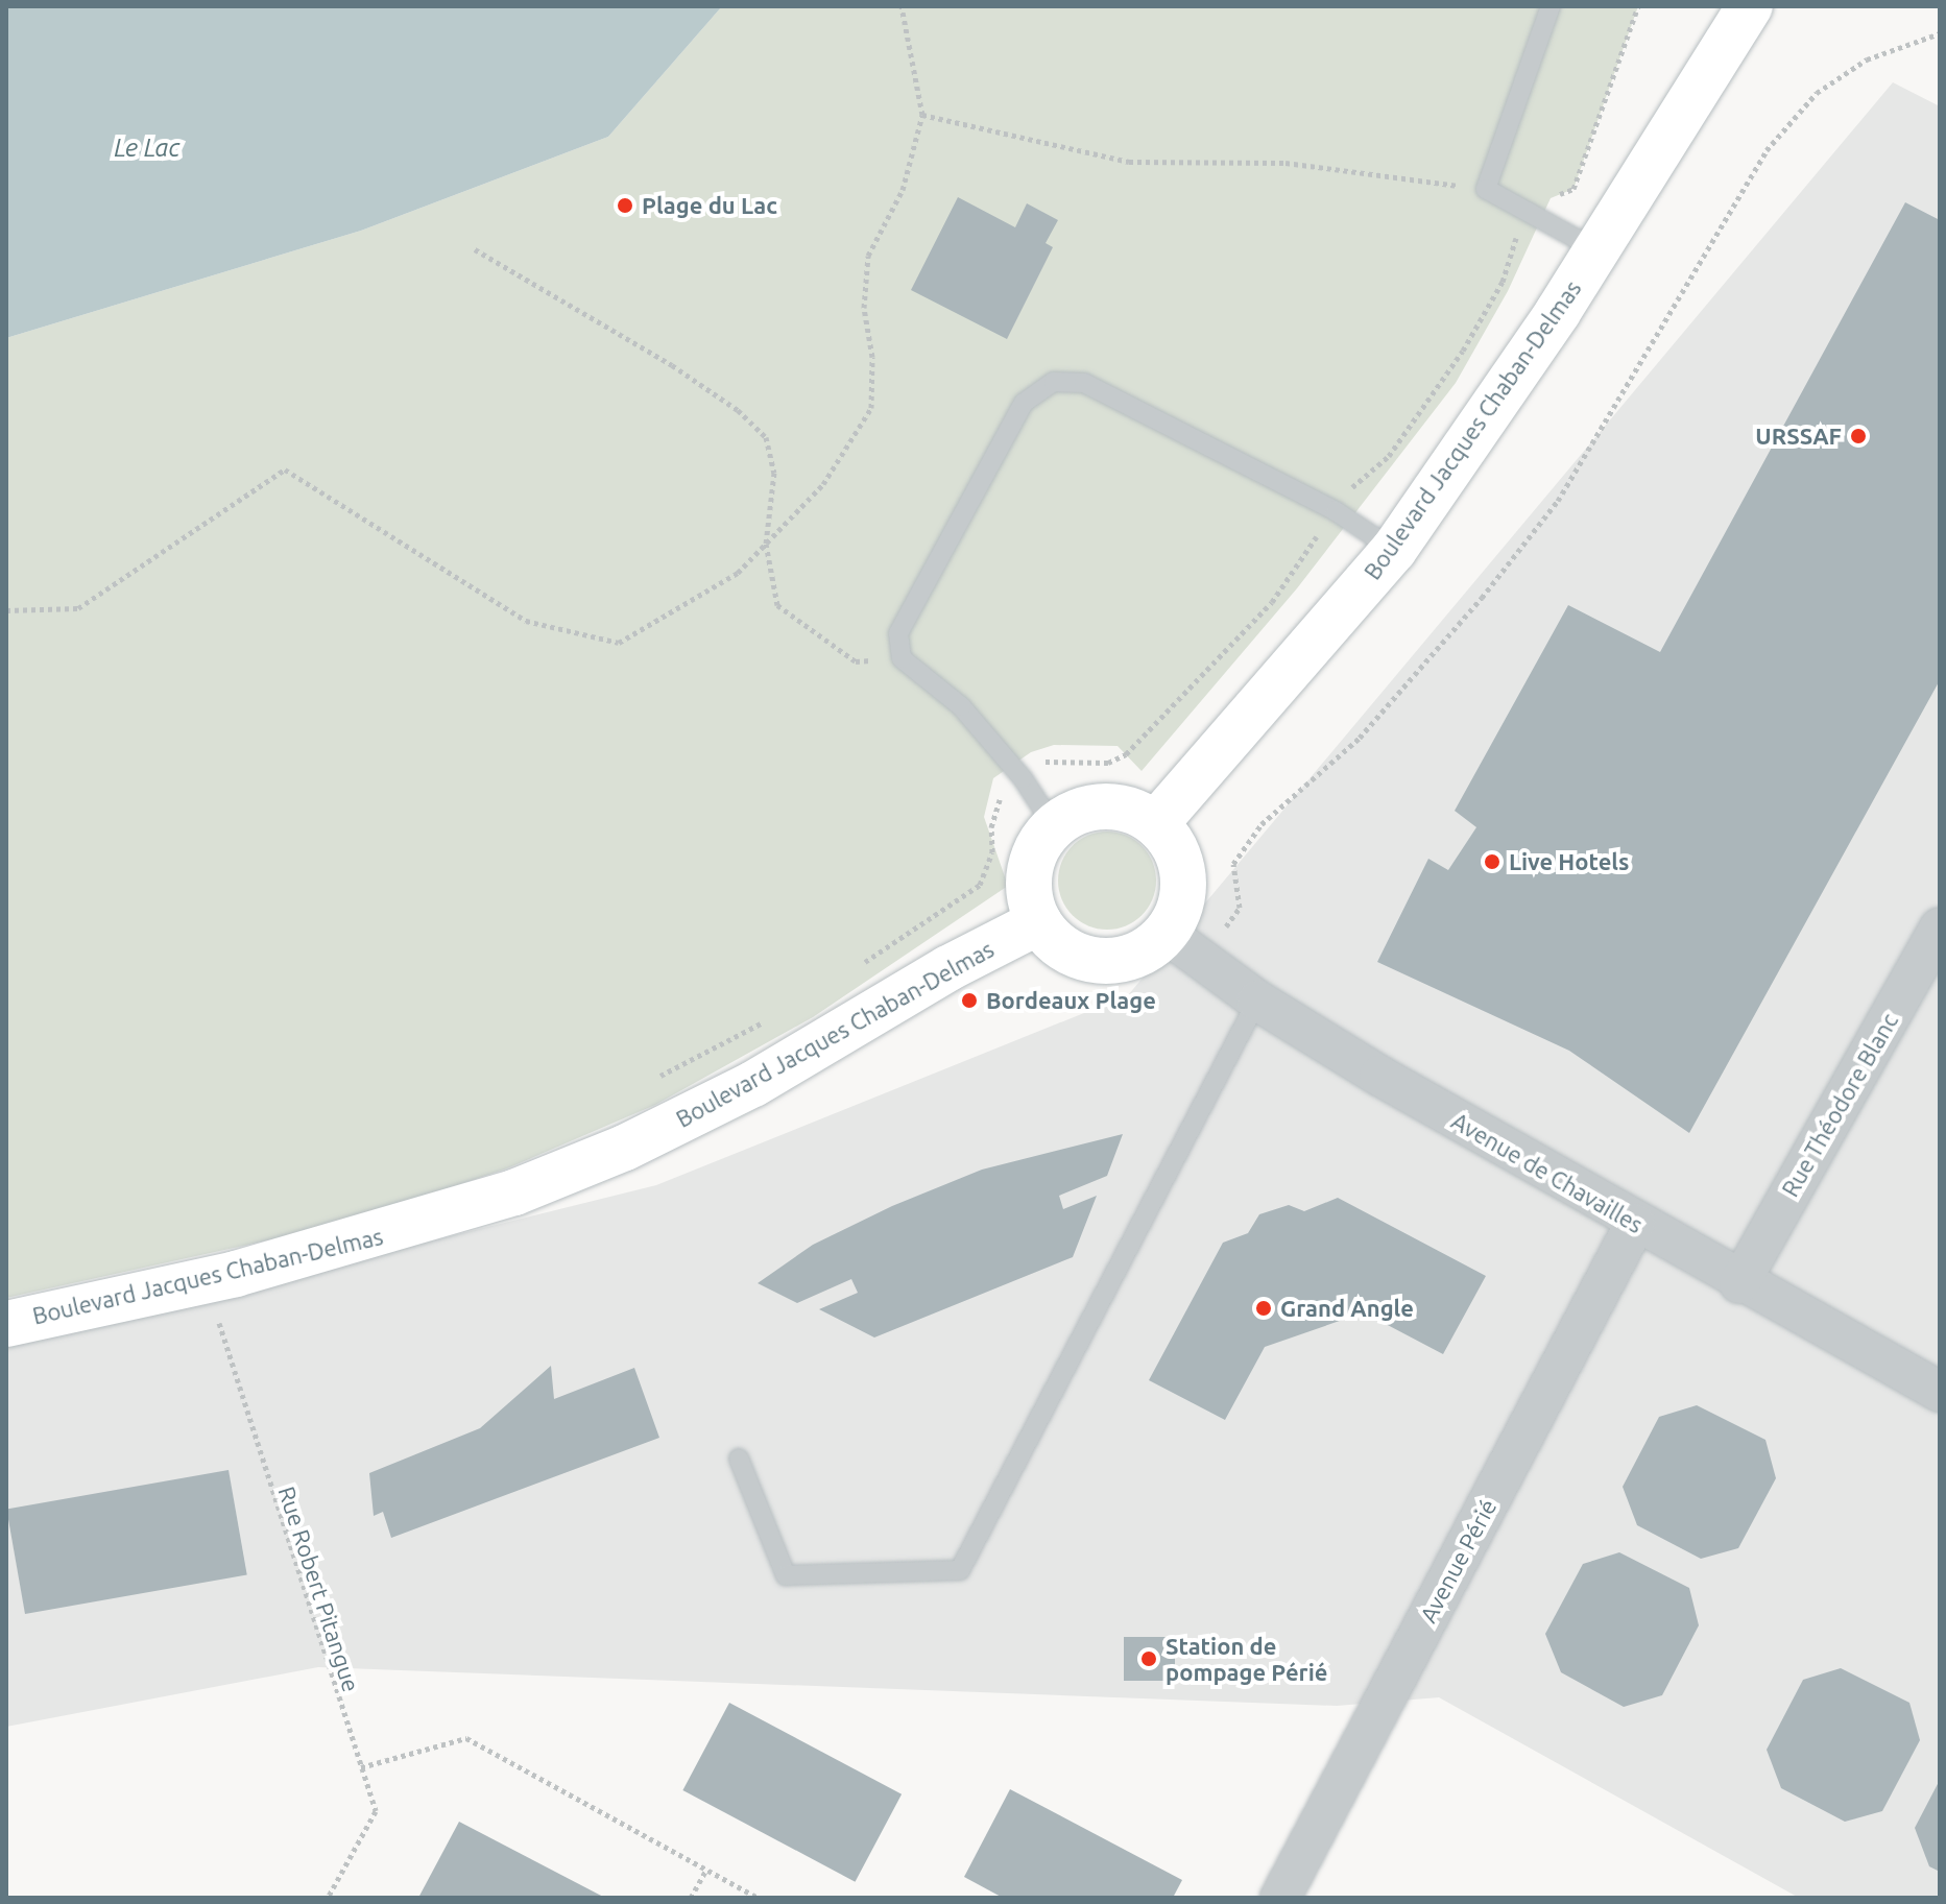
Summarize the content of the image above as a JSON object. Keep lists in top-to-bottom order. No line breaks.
{"streets":{"main road":["Boulevard Jacques Chaban-Delmas"],"street":["Rue Théodore Blanc","Avenue de Chavailles","Avenue Périé"],"path":["Rue Robert Pitangue"]},"crossings":[["Boulevard Jacques Chaban-Delmas","Avenue de Chavailles"],["Boulevard Jacques Chaban-Delmas","Rue Robert Pitangue"],["Rue Théodore Blanc","Avenue de Chavailles"],["Avenue de Chavailles","Avenue Périé"]],"water":["Le Lac"],"places":["Plage du Lac","URSSAF","Live Hotels","Bordeaux Plage","Grand Angle","Station de pompage Périé"]}
